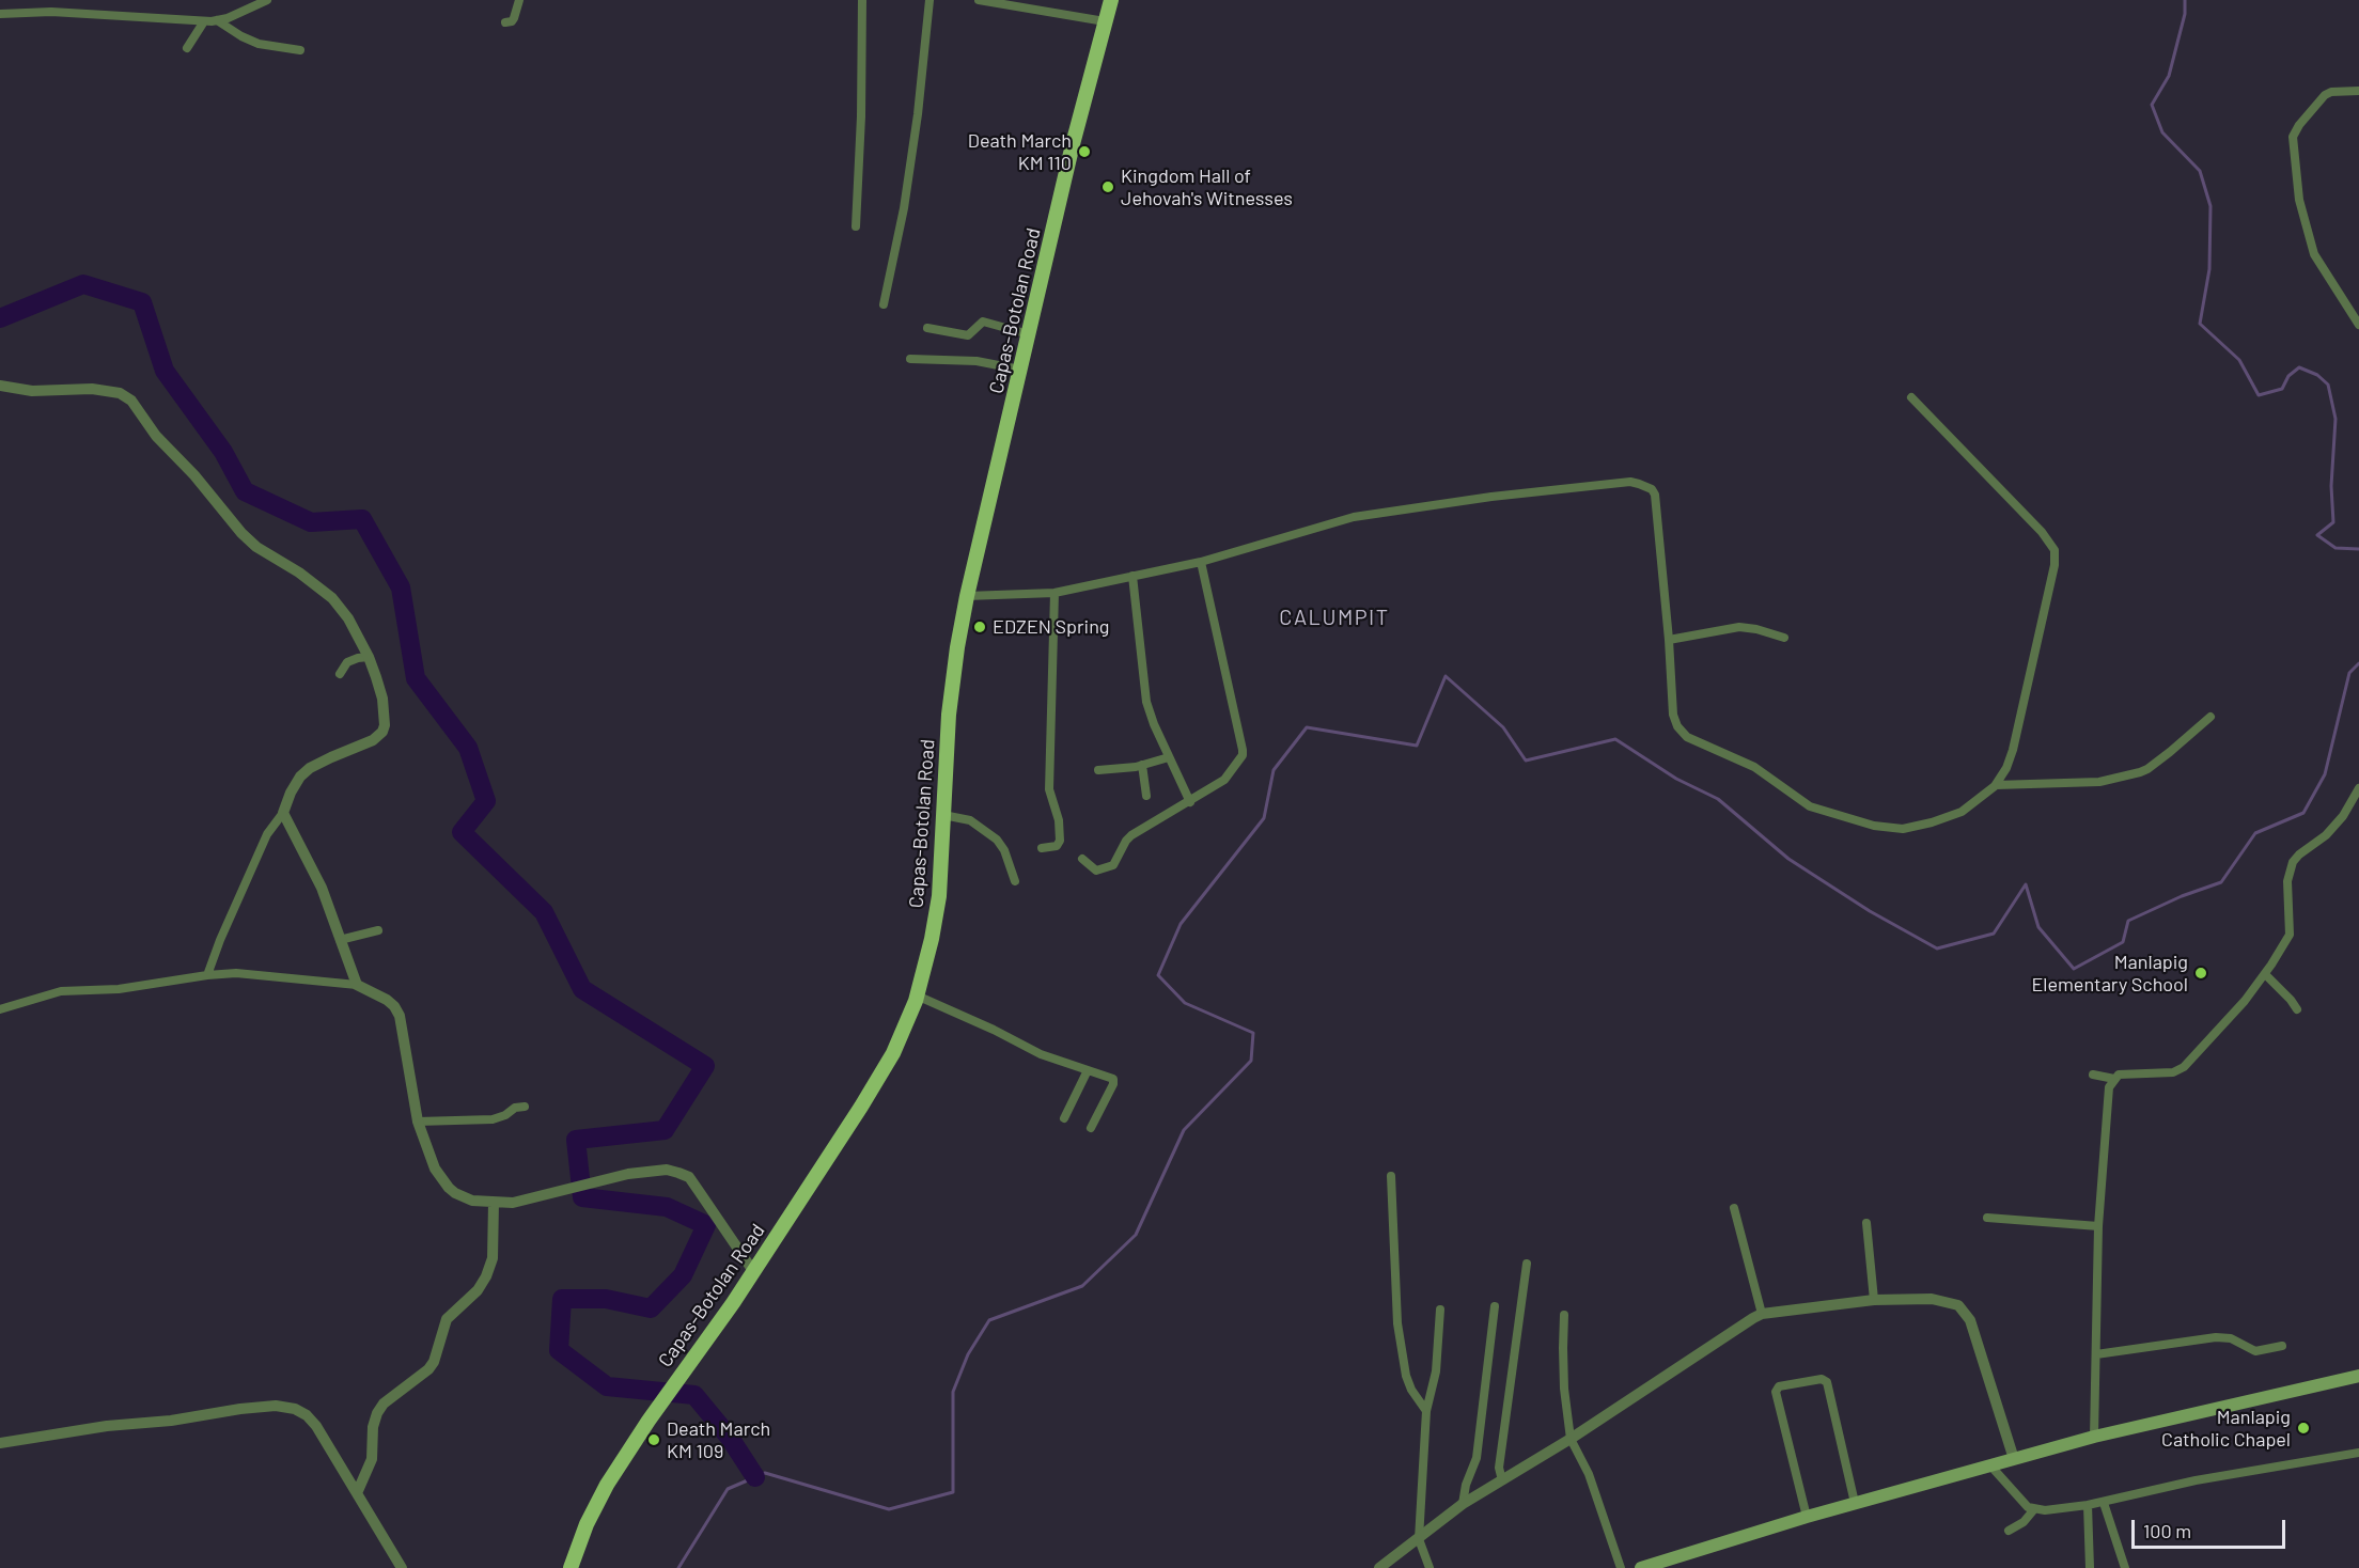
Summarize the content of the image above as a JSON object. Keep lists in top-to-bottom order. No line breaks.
{"streets":{"main road":["Capas-Botolan Road"]},"districts":["CALUMPIT"],"places":["Death March KM 110","Kingdom Hall of Jehovah's Witnesses","EDZEN Spring","Manlapig Elementary School","Manlapig Catholic Chapel","Death March KM 109"],"scale_bar":"100 m"}
